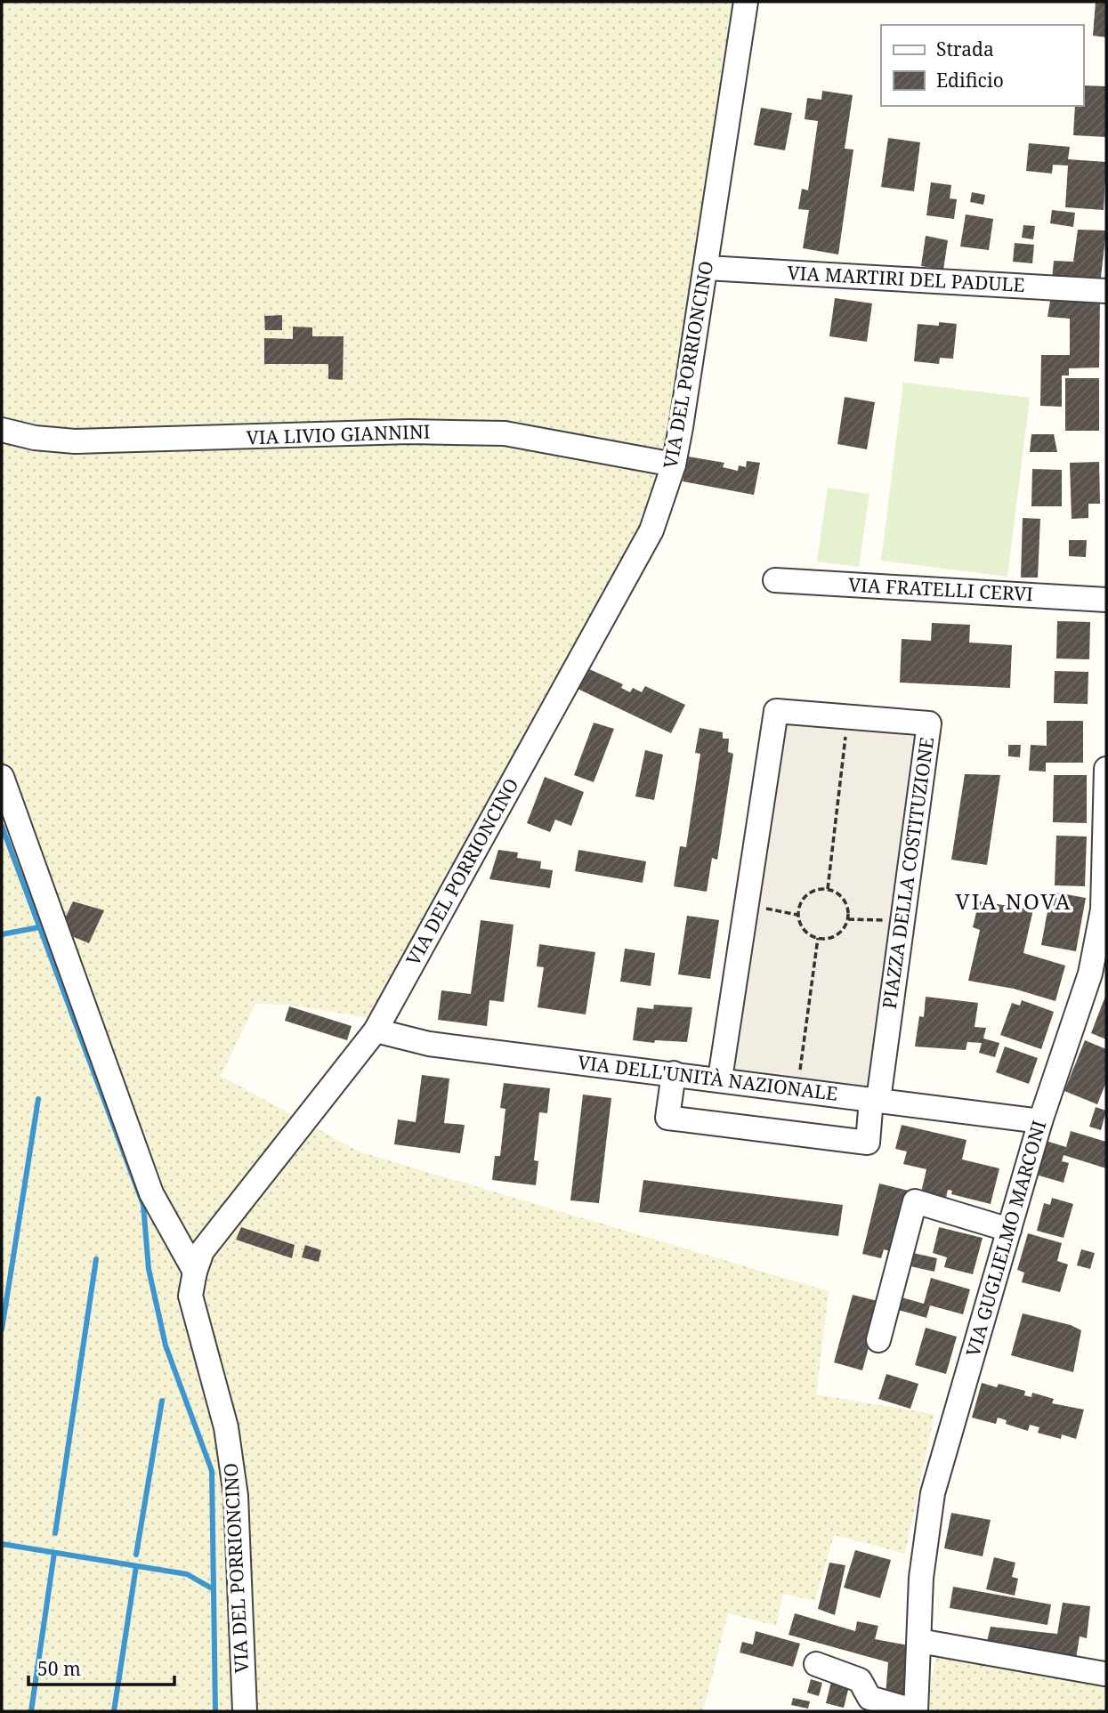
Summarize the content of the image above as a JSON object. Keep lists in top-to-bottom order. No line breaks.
{"streets":{"street":["VIA MARTIRI DEL PADULE","VIA DEL PORRIONCINO","VIA LIVIO GIANNINI","VIA FRATELLI CERVI","PIAZZA DELLA COSTITUZIONE","VIA DELL'UNITÀ NAZIONALE","VIA GUGLIELMO MARCONI"]},"crossings":[["VIA MARTIRI DEL PADULE","VIA DEL PORRIONCINO"],["VIA DEL PORRIONCINO","VIA LIVIO GIANNINI"],["VIA DEL PORRIONCINO","VIA DELL'UNITÀ NAZIONALE"],["PIAZZA DELLA COSTITUZIONE","VIA DELL'UNITÀ NAZIONALE"],["VIA DELL'UNITÀ NAZIONALE","VIA GUGLIELMO MARCONI"]],"districts":["VIA NOVA"],"legend":["Strada","Edificio"],"scale_bar":"50 m"}
